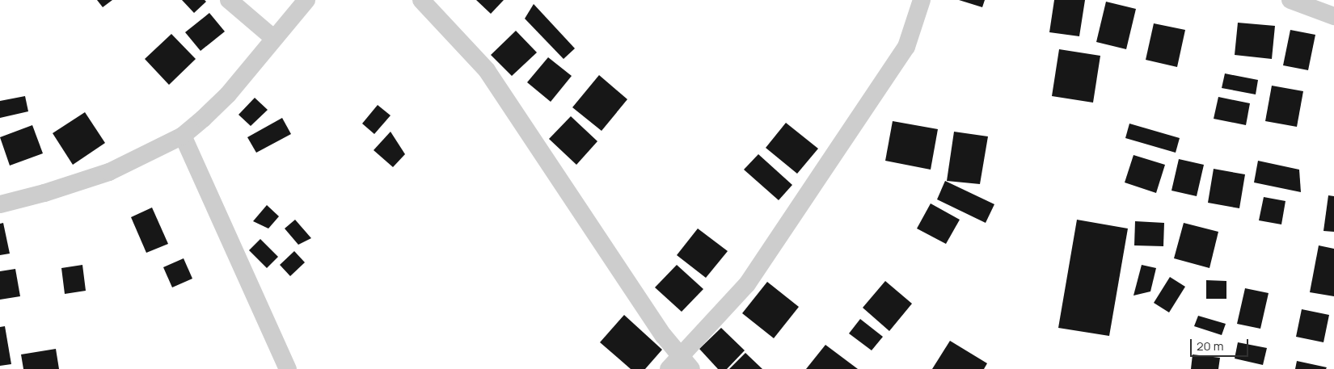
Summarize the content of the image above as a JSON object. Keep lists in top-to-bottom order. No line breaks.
{"scale_bar":"20 m"}
